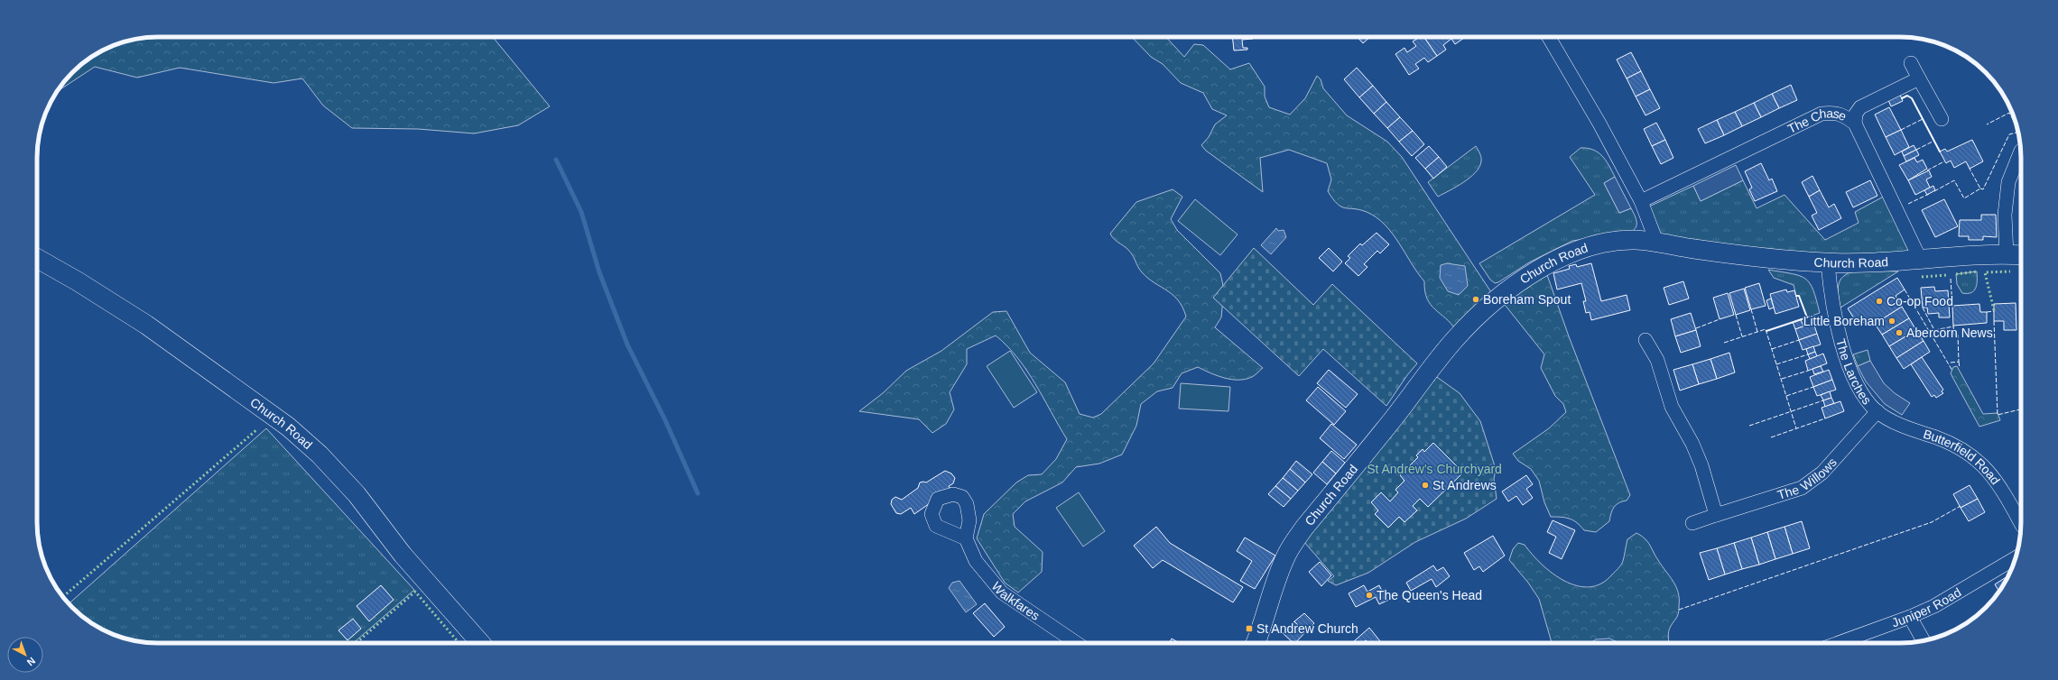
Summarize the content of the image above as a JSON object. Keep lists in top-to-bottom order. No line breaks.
{"streets":{"street":["The Chase","Church Road","The Larches","Butterfield Road","The Willows","Walkfares","Juniper Road"]},"crossings":[["The Chase","Church Road"],["Church Road","The Larches"],["The Larches","Butterfield Road"],["The Larches","The Willows"],["Butterfield Road","The Willows"]],"parks":["St Andrew's Churchyard"],"places":{"other":["Boreham Spout","Co-op Food","Little Boreham","Abercorn News","St Andrews","The Queen's Head"],"transit":["St Andrew Church"]},"north":"bottom right"}
